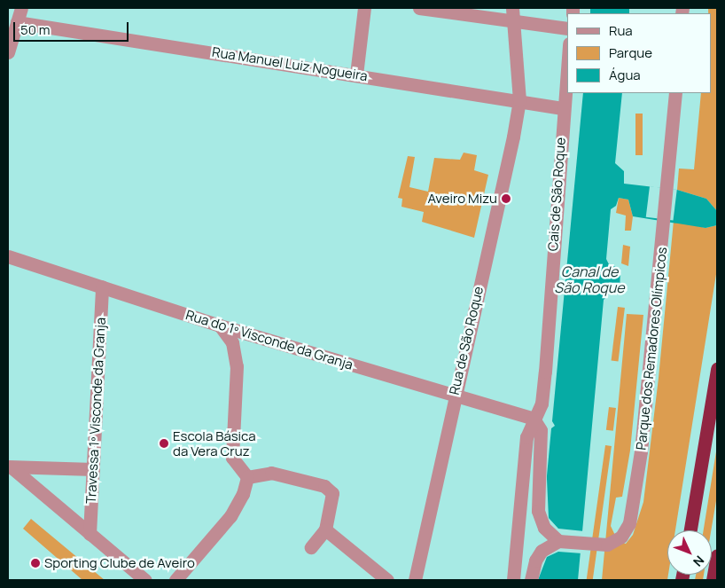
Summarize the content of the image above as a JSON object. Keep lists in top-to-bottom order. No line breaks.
{"streets":{"street":["Rua Manuel Luiz Nogueira","Cais de São Roque","Rua do 1º Visconde da Granja","Rua de São Roque","Parque dos Remadores Olímpicos","Travessa 1º Visconde da Granja"]},"crossings":[["Rua Manuel Luiz Nogueira","Cais de São Roque"],["Rua Manuel Luiz Nogueira","Rua de São Roque"],["Cais de São Roque","Rua do 1º Visconde da Granja"],["Rua do 1º Visconde da Granja","Rua de São Roque"],["Rua do 1º Visconde da Granja","Travessa 1º Visconde da Granja"]],"water":["Canal de São Roque"],"places":["Aveiro Mizu","Escola Básica da Vera Cruz","Sporting Clube de Aveiro"],"legend":["Rua","Parque","Água"],"scale_bar":"50 m","north":"bottom right"}
